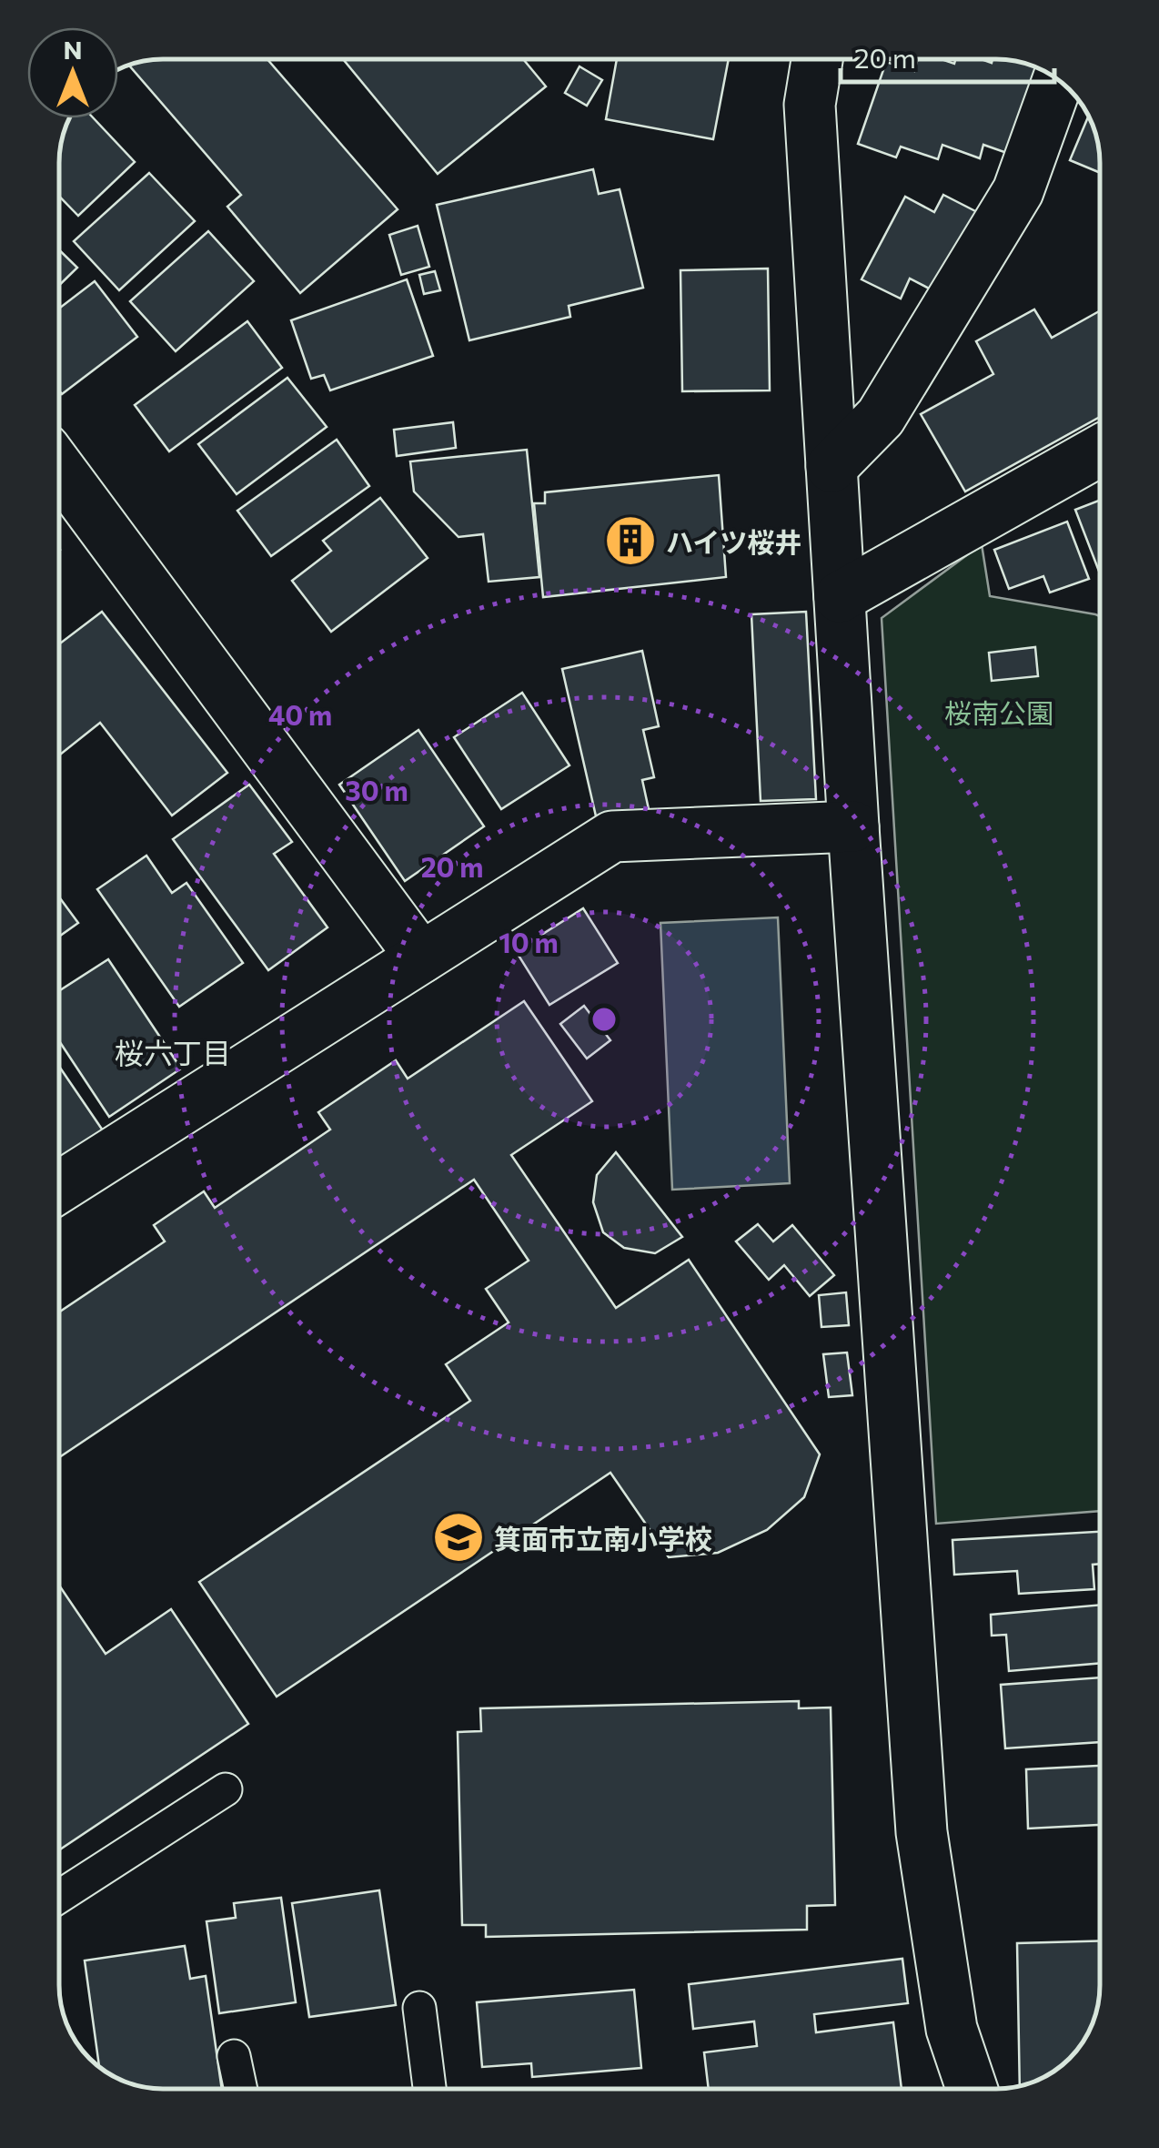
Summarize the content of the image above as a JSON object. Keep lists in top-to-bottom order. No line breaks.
{"districts":["桜六丁目"],"parks":["桜南公園"],"places":{"building":["ハイツ桜井"],"school or university":["箕面市立南小学校"]},"scale_bar":"20 m","north":"top","rings":["40 m","30 m","20 m","10 m"]}
